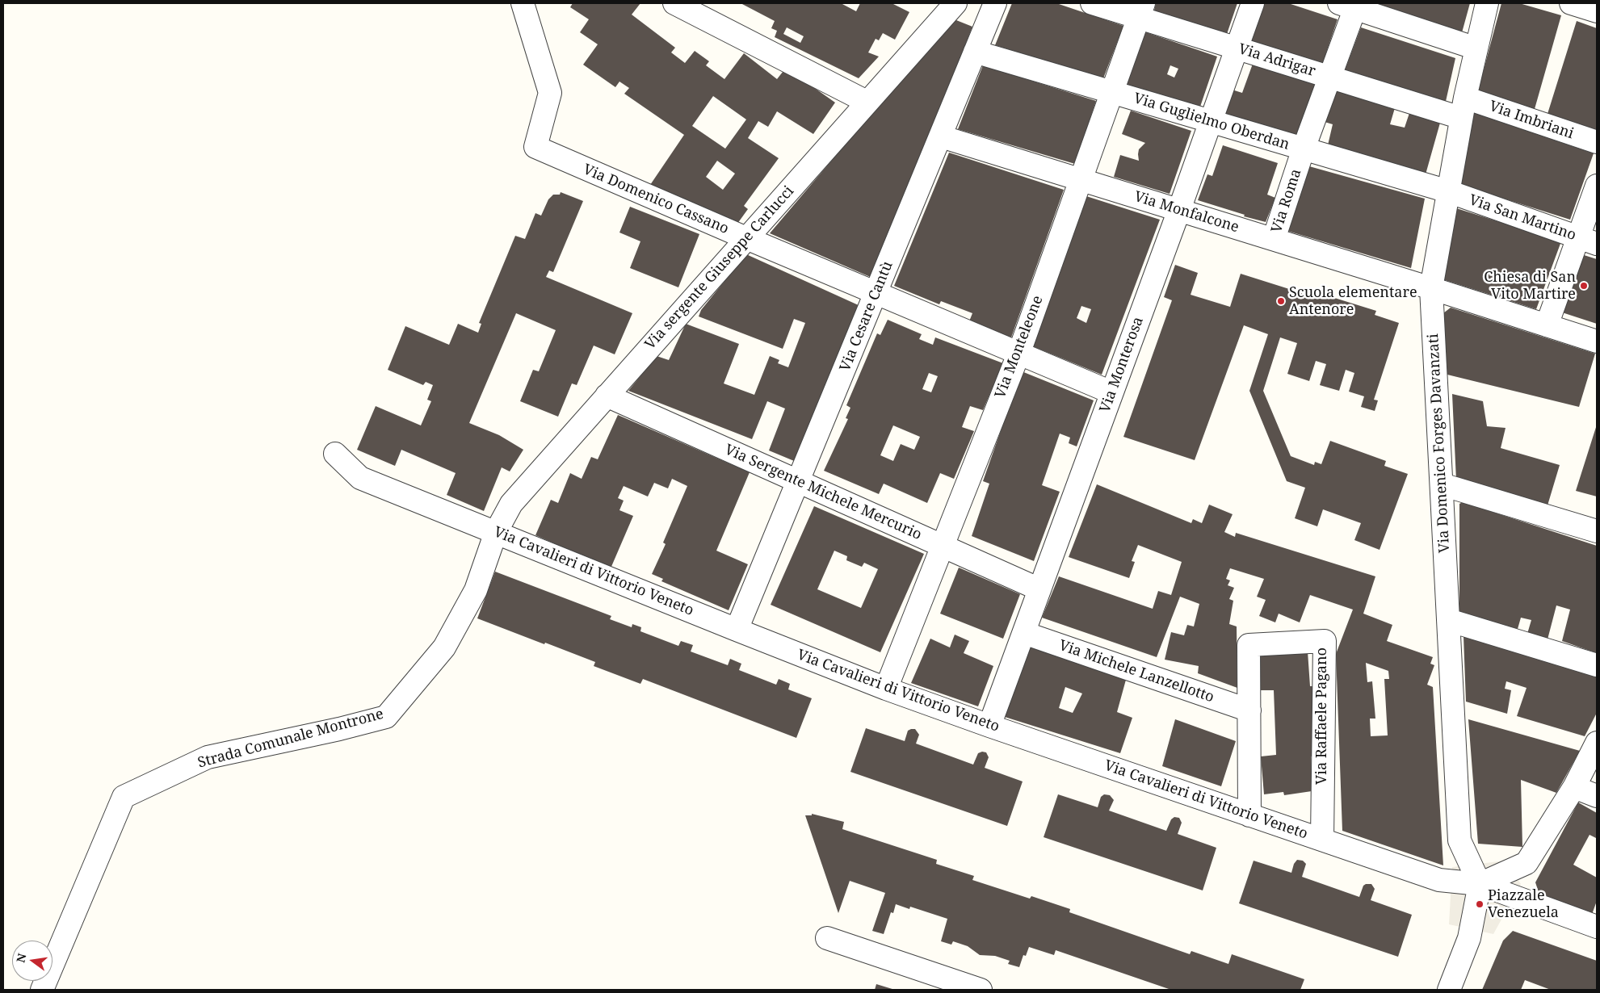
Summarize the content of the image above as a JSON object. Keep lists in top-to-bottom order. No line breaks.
{"streets":{"street":["Via Adrigar","Via Imbriani","Via Guglielmo Oberdan","Via Domenico Cassano","Via Roma","Via Monfalcone","Via San Martino","Via sergente Giuseppe Carlucci","Via Cesare Cantù","Via Monteleone","Via Monterosa","Via Domenico Forges Davanzati","Via Sergente Michele Mercurio","Via Cavalieri di Vittorio Veneto","Via Michele Lanzellotto","Via Raffaele Pagano","Strada Comunale Montrone"]},"crossings":[["Via Adrigar","Via Imbriani"],["Via Adrigar","Via Roma"],["Via Adrigar","Via Monteleone"],["Via Adrigar","Via Monterosa"],["Via Adrigar","Via Domenico Forges Davanzati"],["Via Imbriani","Via Domenico Forges Davanzati"],["Via Guglielmo Oberdan","Via Roma"],["Via Guglielmo Oberdan","Via San Martino"],["Via Guglielmo Oberdan","Via Cesare Cantù"],["Via Guglielmo Oberdan","Via Monteleone"],["Via Guglielmo Oberdan","Via Monterosa"],["Via Guglielmo Oberdan","Via Domenico Forges Davanzati"],["Via Domenico Cassano","Via sergente Giuseppe Carlucci"],["Via Domenico Cassano","Via Cesare Cantù"],["Via Domenico Cassano","Via Monteleone"],["Via Domenico Cassano","Via Monterosa"],["Via Roma","Via Monfalcone"],["Via Monfalcone","Via Cesare Cantù"],["Via Monfalcone","Via Monteleone"],["Via Monfalcone","Via Monterosa"],["Via Monfalcone","Via Domenico Forges Davanzati"],["Via San Martino","Via Domenico Forges Davanzati"],["Via sergente Giuseppe Carlucci","Via Sergente Michele Mercurio"],["Via sergente Giuseppe Carlucci","Via Cavalieri di Vittorio Veneto"],["Via sergente Giuseppe Carlucci","Strada Comunale Montrone"],["Via Cesare Cantù","Via Sergente Michele Mercurio"],["Via Cesare Cantù","Via Cavalieri di Vittorio Veneto"],["Via Monteleone","Via Sergente Michele Mercurio"],["Via Monteleone","Via Cavalieri di Vittorio Veneto"],["Via Monterosa","Via Sergente Michele Mercurio"],["Via Monterosa","Via Cavalieri di Vittorio Veneto"],["Via Monterosa","Via Michele Lanzellotto"],["Via Domenico Forges Davanzati","Via Cavalieri di Vittorio Veneto"],["Via Cavalieri di Vittorio Veneto","Via Raffaele Pagano"],["Via Cavalieri di Vittorio Veneto","Strada Comunale Montrone"],["Via Michele Lanzellotto","Via Raffaele Pagano"]],"places":["Chiesa di San Vito Martire","Scuola elementare Antenore","Piazzale Venezuela"],"north":"left"}
